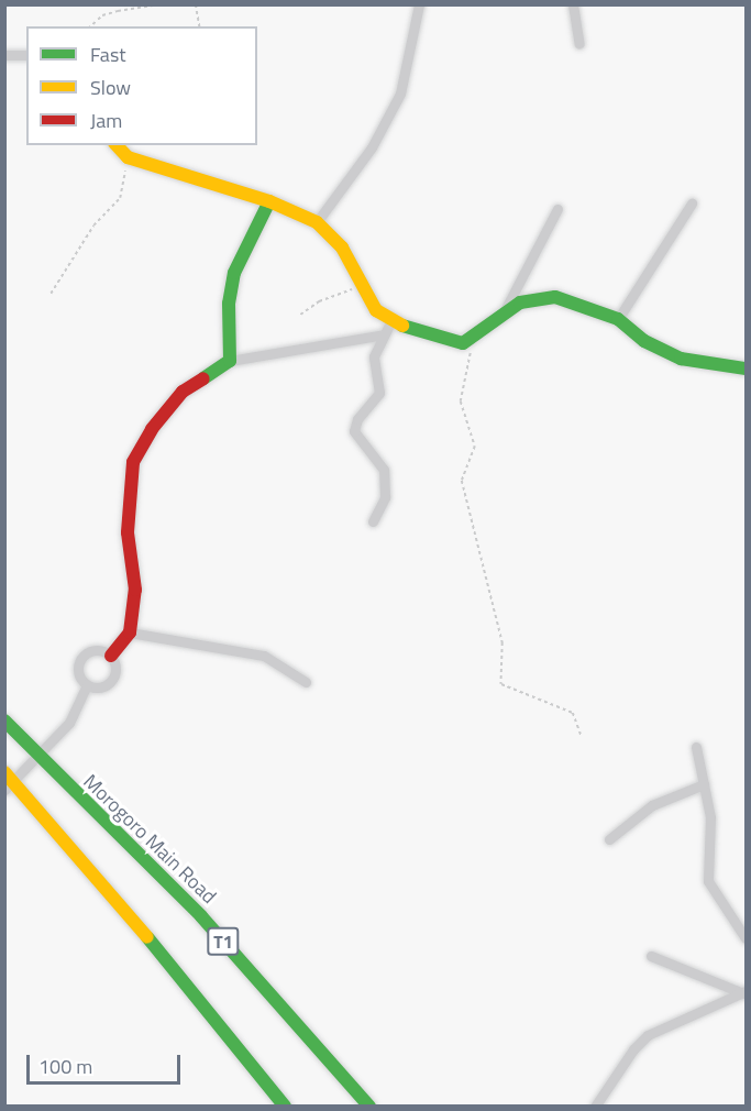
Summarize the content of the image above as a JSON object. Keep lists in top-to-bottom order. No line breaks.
{"streets":{"main road":["Morogoro Main Road","T1"]},"legend":["Fast","Slow","Jam"],"scale_bar":"100 m"}
